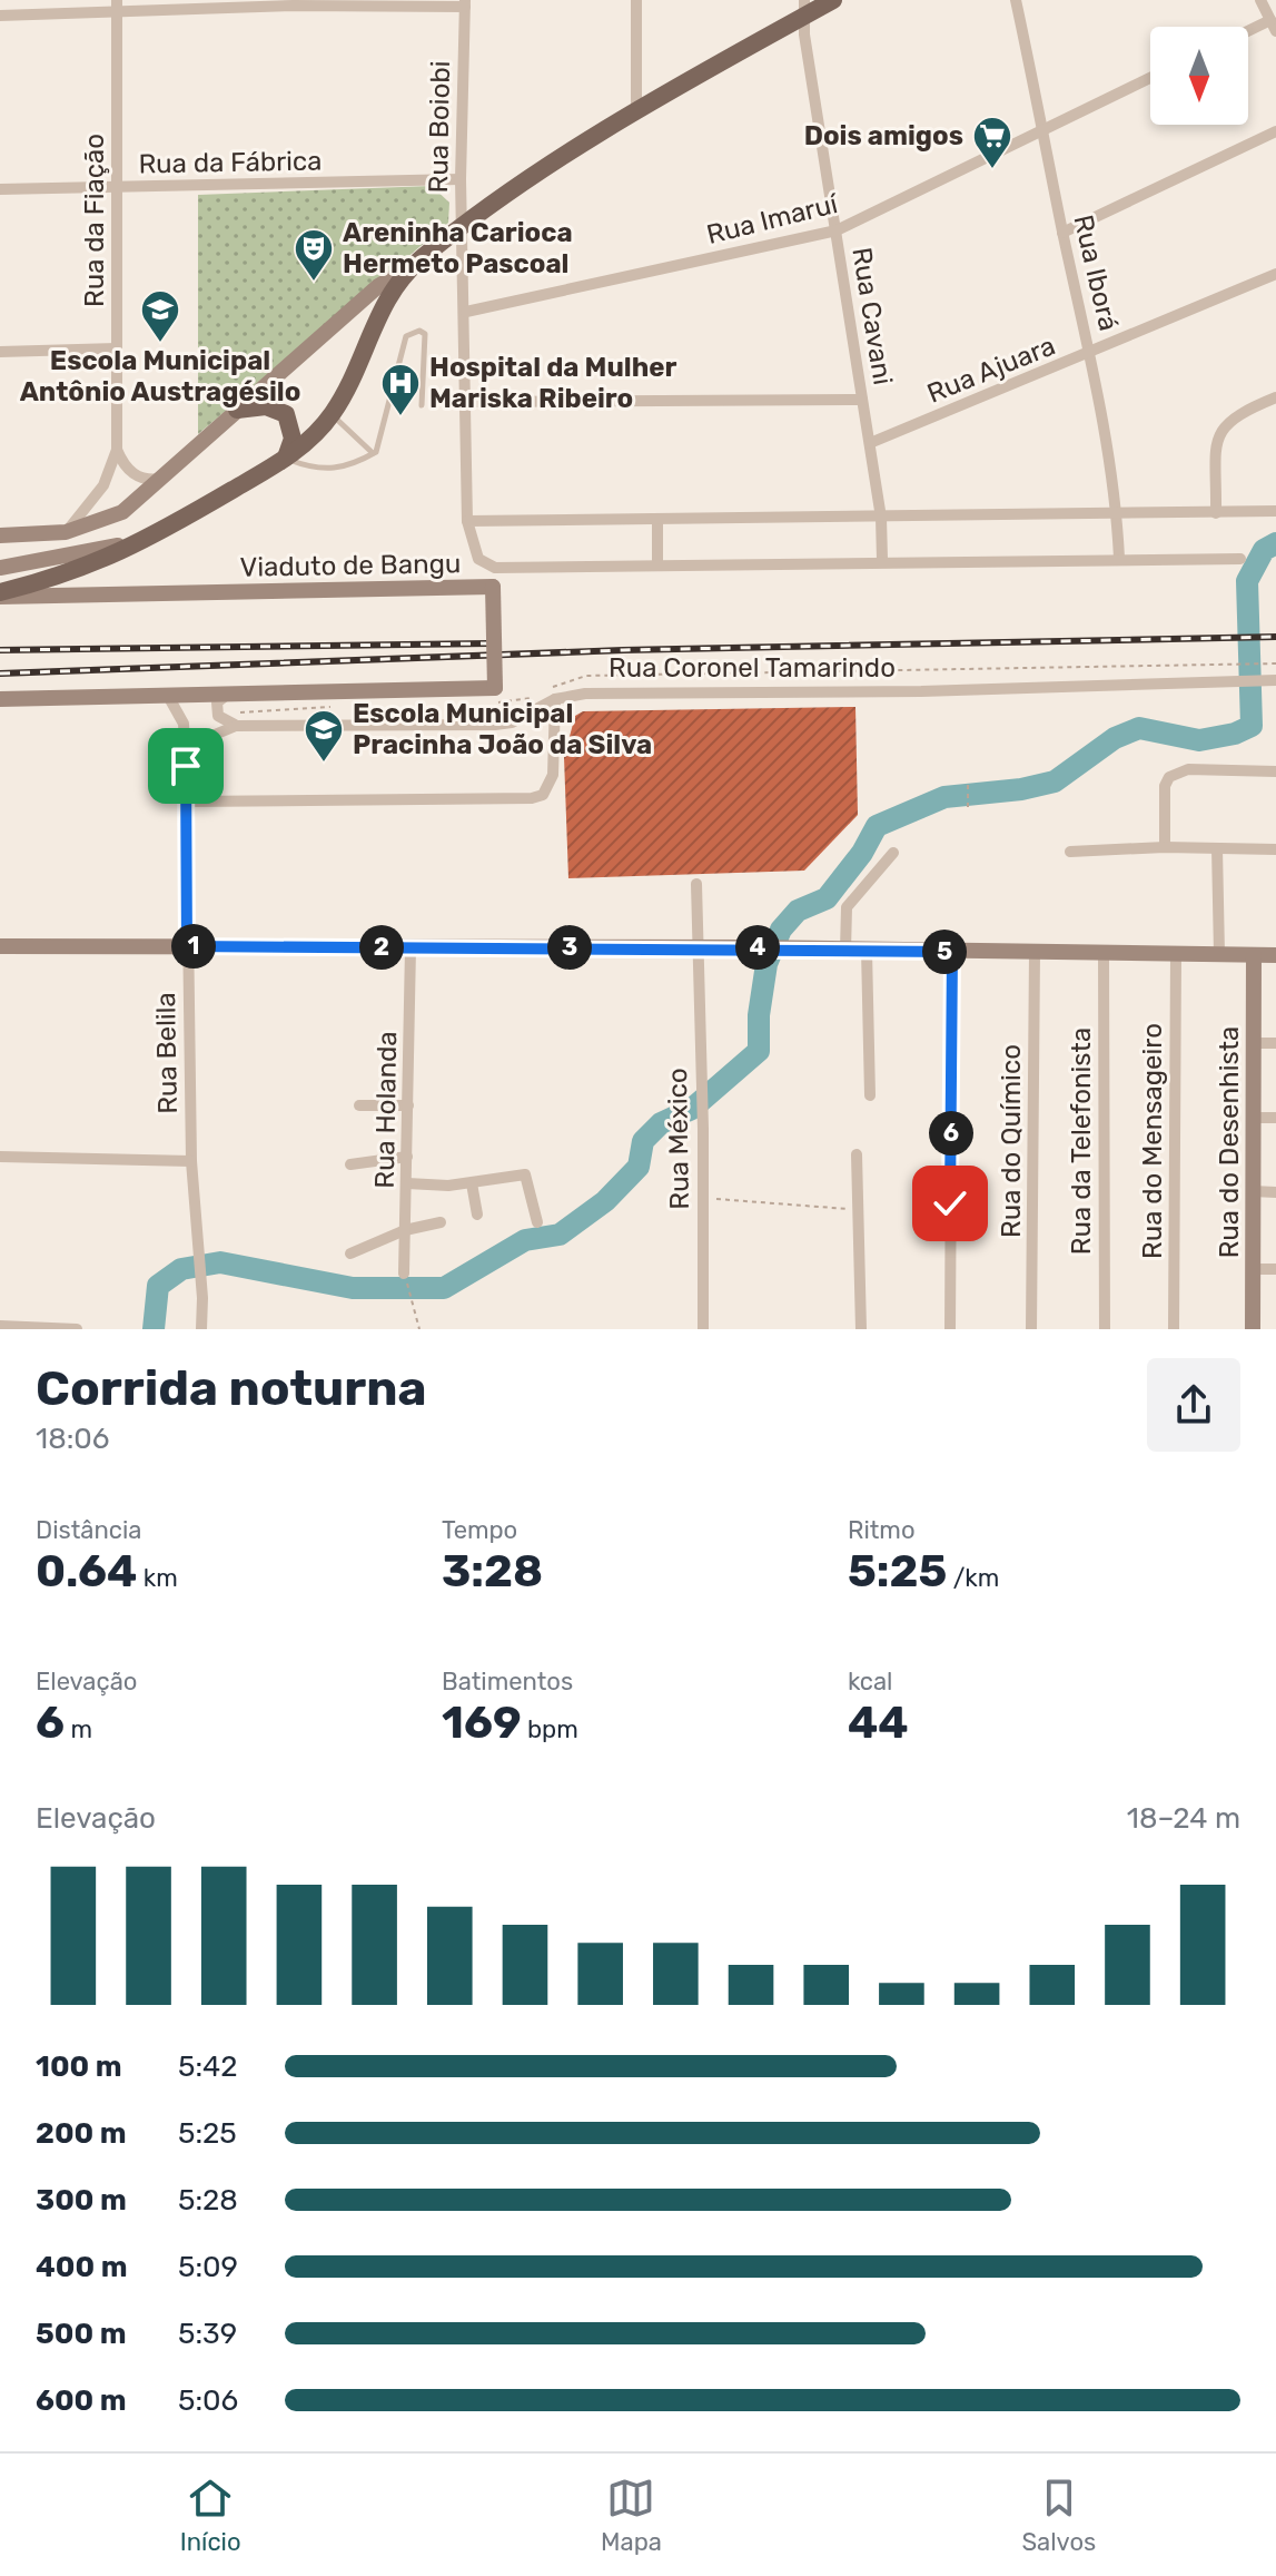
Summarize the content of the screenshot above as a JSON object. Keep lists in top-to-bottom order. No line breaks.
{"streets":{"street":["Rua Boiobi","Rua da Fábrica","Rua Imaruí","Rua da Fiação","Rua Iborá","Rua Cavani","Rua Ajuara","Viaduto de Bangu","Rua Coronel Tamarindo","Rua Belila","Rua Holanda","Rua México","Rua do Químico","Rua da Telefonista","Rua do Mensageiro","Rua do Desenhista"]},"crossings":[["Rua Boiobi","Rua da Fábrica"],["Rua Boiobi","Rua Imaruí"],["Rua da Fábrica","Rua da Fiação"],["Rua Imaruí","Rua Iborá"],["Rua Imaruí","Rua Cavani"],["Rua Iborá","Rua Ajuara"],["Rua Cavani","Rua Ajuara"]],"places":{"supermarket":["Dois amigos"],"theatre":["Areninha Carioca Hermeto Pascoal"],"school or university":["Escola Municipal Antônio Austragésilo","Escola Municipal Pracinha João da Silva"],"hospital":["Hospital da Mulher Mariska Ribeiro"]},"north":"bottom","page":{"pins":["1","2","3","4","5","6"],"heading":["Corrida noturna","18:06"],"stats":[["Distância","0.64 km"],["Tempo","3:28"],["Ritmo","5:25 /km"],["Elevação","6 m"],["Batimentos","169 bpm"],["kcal","44"]],"chart":["Elevação","18–24 m"],"list":[{"name":"100 m","note":"5:42"},{"name":"200 m","note":"5:25"},{"name":"300 m","note":"5:28"},{"name":"400 m","note":"5:09"},{"name":"500 m","note":"5:39"},{"name":"600 m","note":"5:06"}],"tabs":["Início","Mapa","Salvos"]}}
